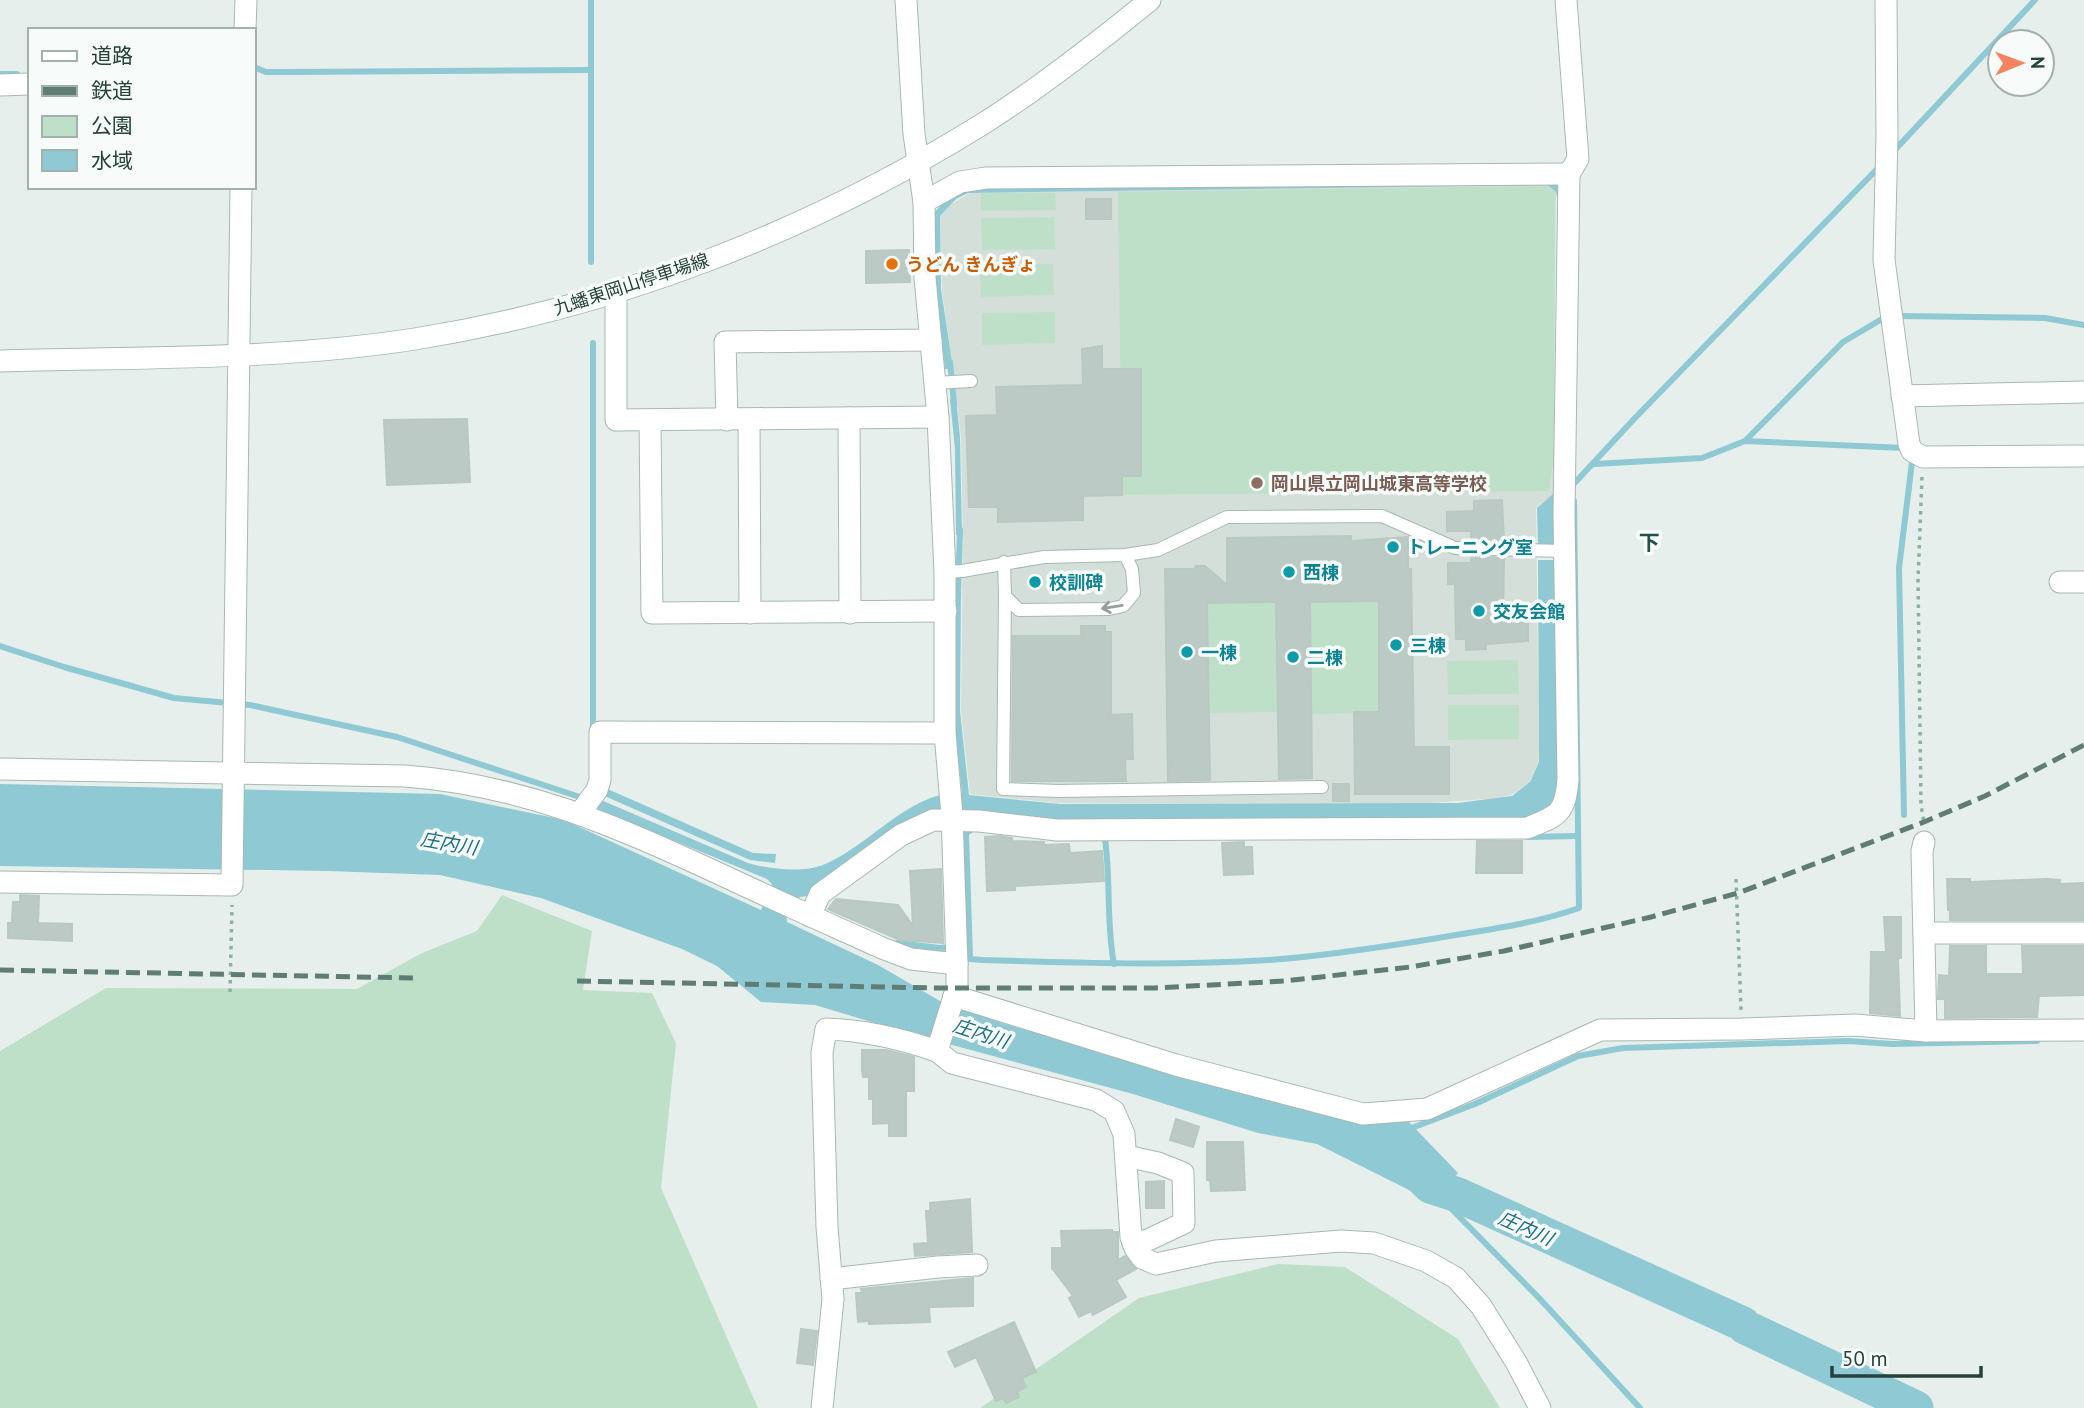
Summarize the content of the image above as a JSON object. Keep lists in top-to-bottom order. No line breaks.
{"streets":{"street":["九蟠東岡山停車場線"]},"districts":["下"],"water":["庄内川"],"places":["うどん きんぎょ","岡山県立岡山城東高等学校","トレーニング室","西棟","校訓碑","交友会館","三棟","一棟","二棟"],"legend":["道路","鉄道","公園","水域"],"scale_bar":"50 m","north":"right"}
